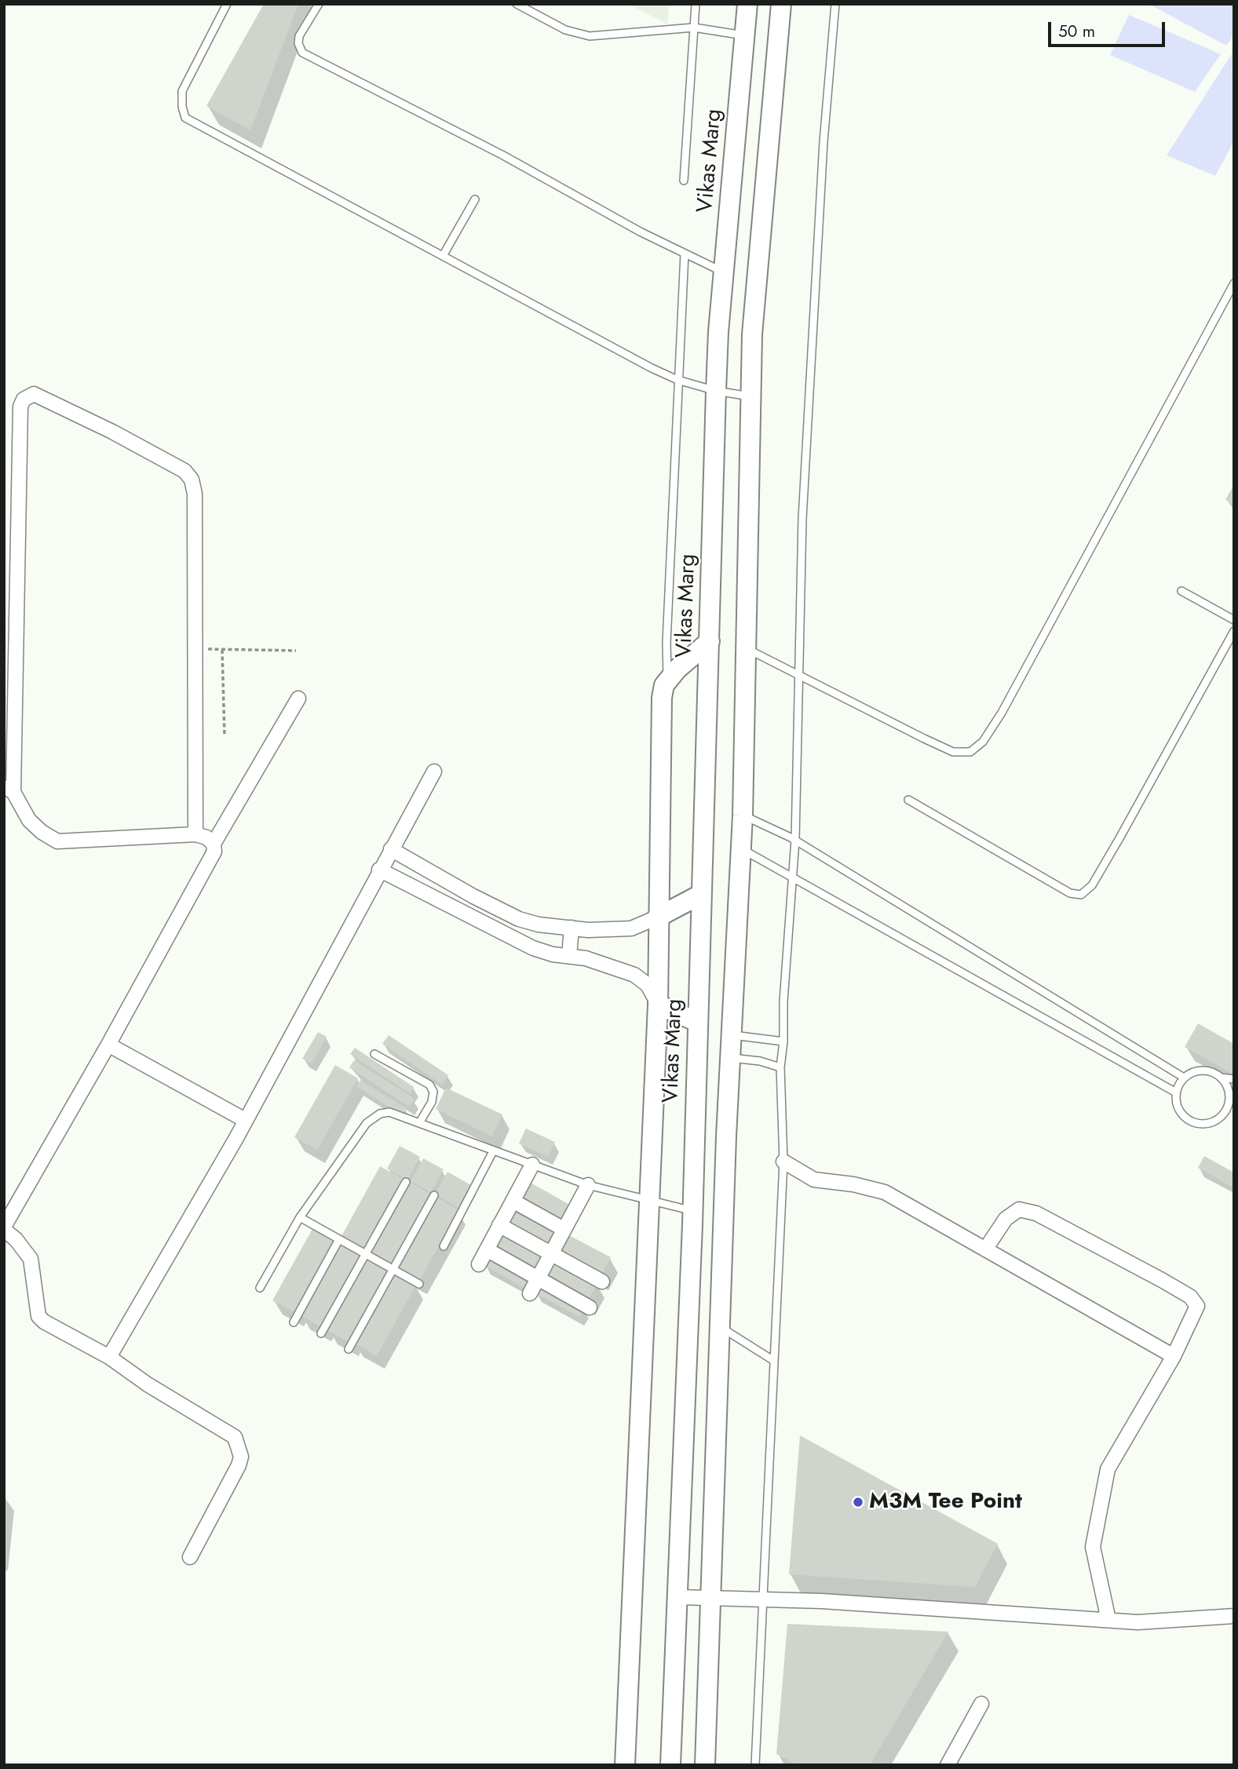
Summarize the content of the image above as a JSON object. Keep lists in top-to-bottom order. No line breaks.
{"streets":{"main road":["Vikas Marg"]},"places":["M3M Tee Point"],"scale_bar":"50 m"}
